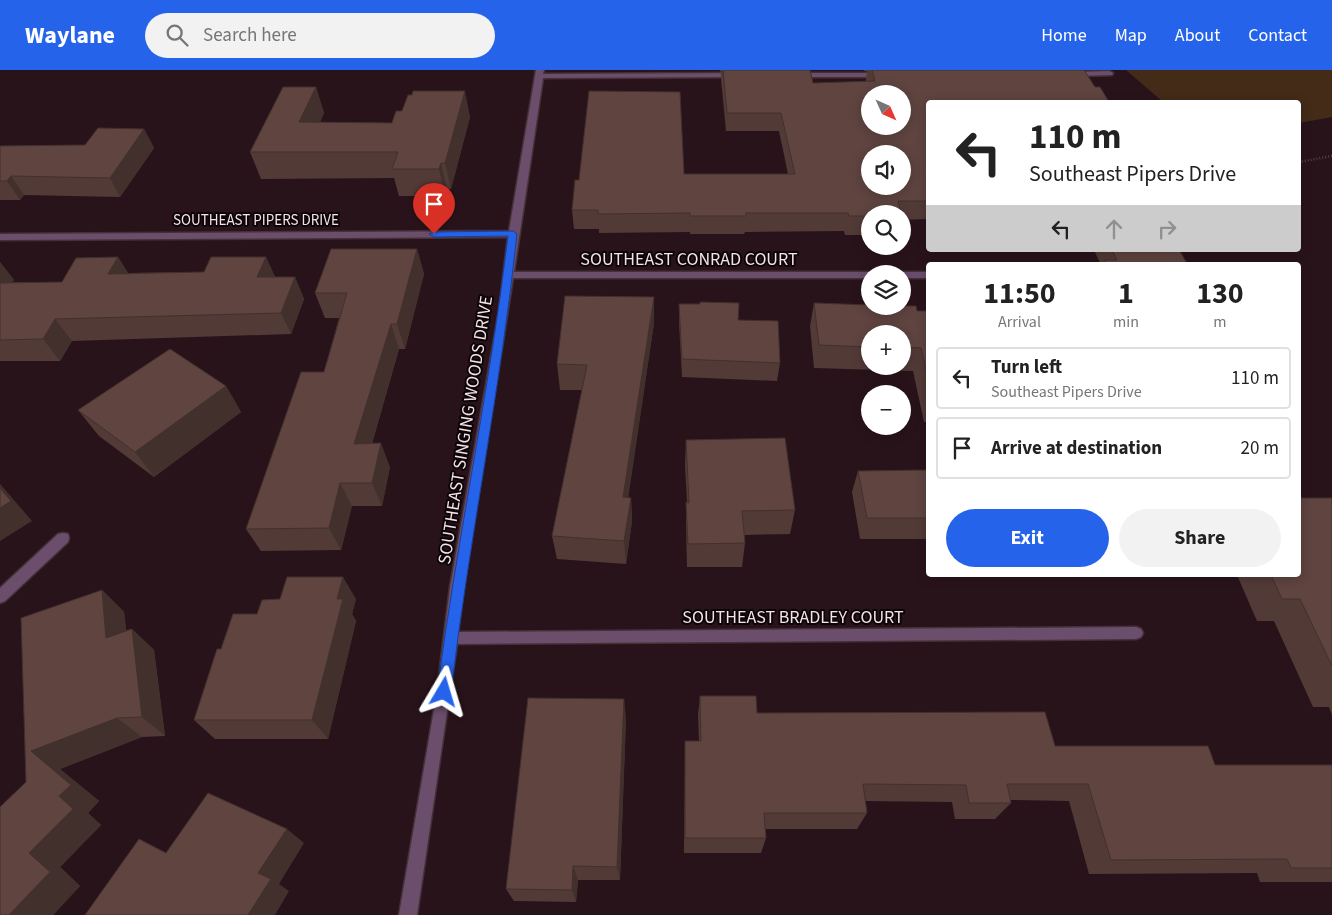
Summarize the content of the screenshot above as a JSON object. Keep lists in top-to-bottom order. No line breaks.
{"streets":{"street":["SOUTHEAST PIPERS DRIVE","SOUTHEAST CONRAD COURT","SOUTHEAST SINGING WOODS DRIVE","SOUTHEAST BRADLEY COURT"]},"crossings":[["SOUTHEAST PIPERS DRIVE","SOUTHEAST SINGING WOODS DRIVE"],["SOUTHEAST CONRAD COURT","SOUTHEAST SINGING WOODS DRIVE"],["SOUTHEAST SINGING WOODS DRIVE","SOUTHEAST BRADLEY COURT"]],"north":"bottom right","page":{"header":"Waylane","search":"Search here","nav":["Home","Map","About","Contact"],"map_buttons":["+","−"],"turn":["110 m","Southeast Pipers Drive"],"eta":["11:50","Arrival","1","min","130","m"],"list":[{"name":"Turn left","note":"Southeast Pipers Drive","value":"110 m"},{"name":"Arrive at destination","value":"20 m"}],"buttons":["Exit","Share"]}}
